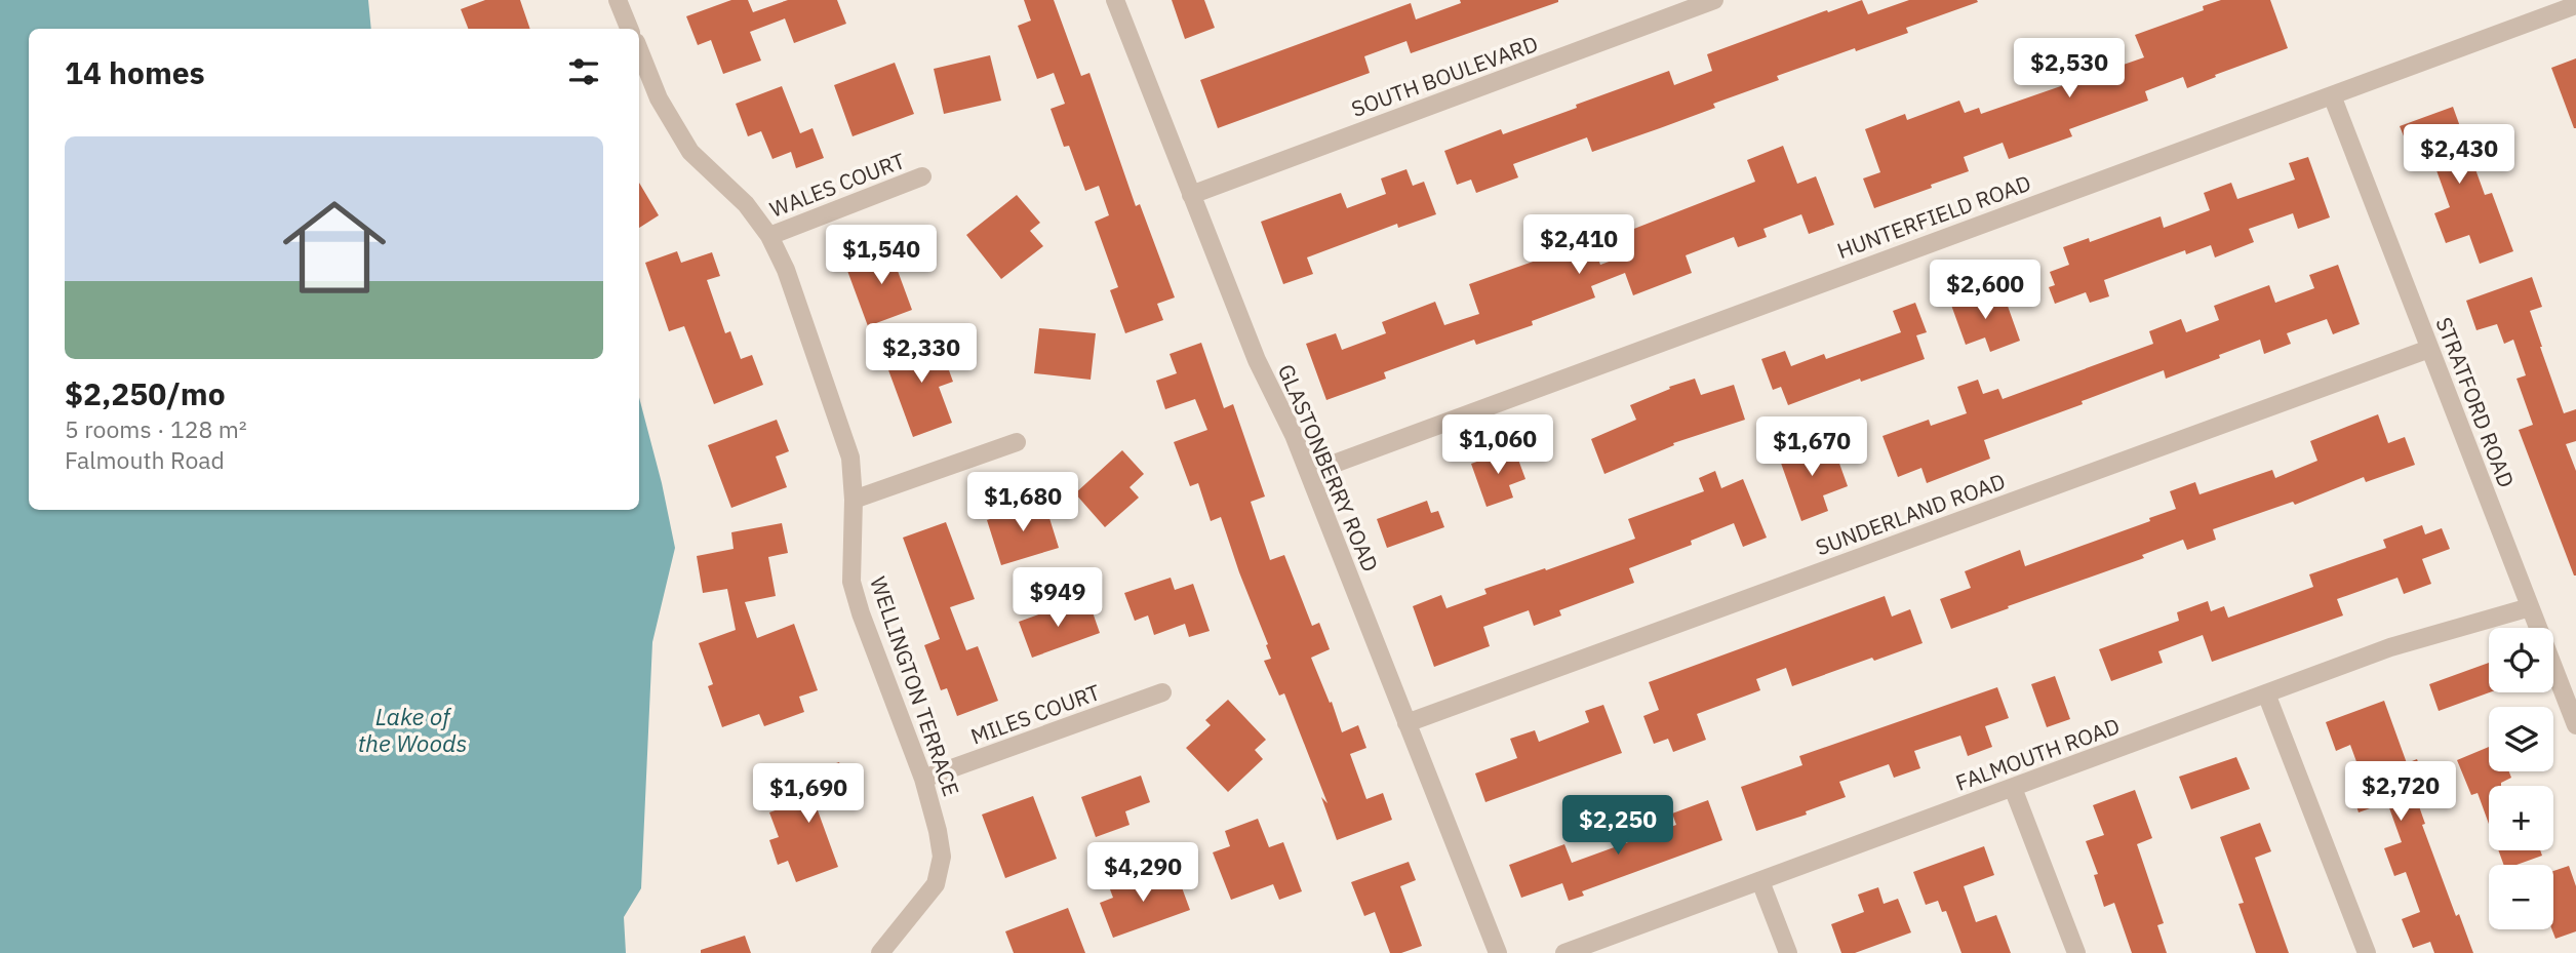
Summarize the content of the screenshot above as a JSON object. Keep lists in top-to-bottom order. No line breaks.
{"streets":{"street":["SOUTH BOULEVARD","WALES COURT","HUNTERFIELD ROAD","STRATFORD ROAD","GLASTONBERRY ROAD","SUNDERLAND ROAD","WELLINGTON TERRACE","MILES COURT","FALMOUTH ROAD"]},"crossings":[["SOUTH BOULEVARD","GLASTONBERRY ROAD"],["WALES COURT","WELLINGTON TERRACE"],["HUNTERFIELD ROAD","STRATFORD ROAD"],["HUNTERFIELD ROAD","GLASTONBERRY ROAD"],["STRATFORD ROAD","SUNDERLAND ROAD"],["STRATFORD ROAD","FALMOUTH ROAD"],["GLASTONBERRY ROAD","SUNDERLAND ROAD"],["WELLINGTON TERRACE","MILES COURT"]],"water":["Lake of the Woods"],"page":{"heading":"14 homes","price":["$2,530","$2,430","$2,410","$1,540","$2,600","$2,330","$1,060","$1,670","$1,680","$949","$2,720","$1,690","$2,250","$4,290"],"list":[{"name":"$2,250/mo","note":"5 rooms · 128 m² · Falmouth Road"}],"map_buttons":["+","−"]}}
